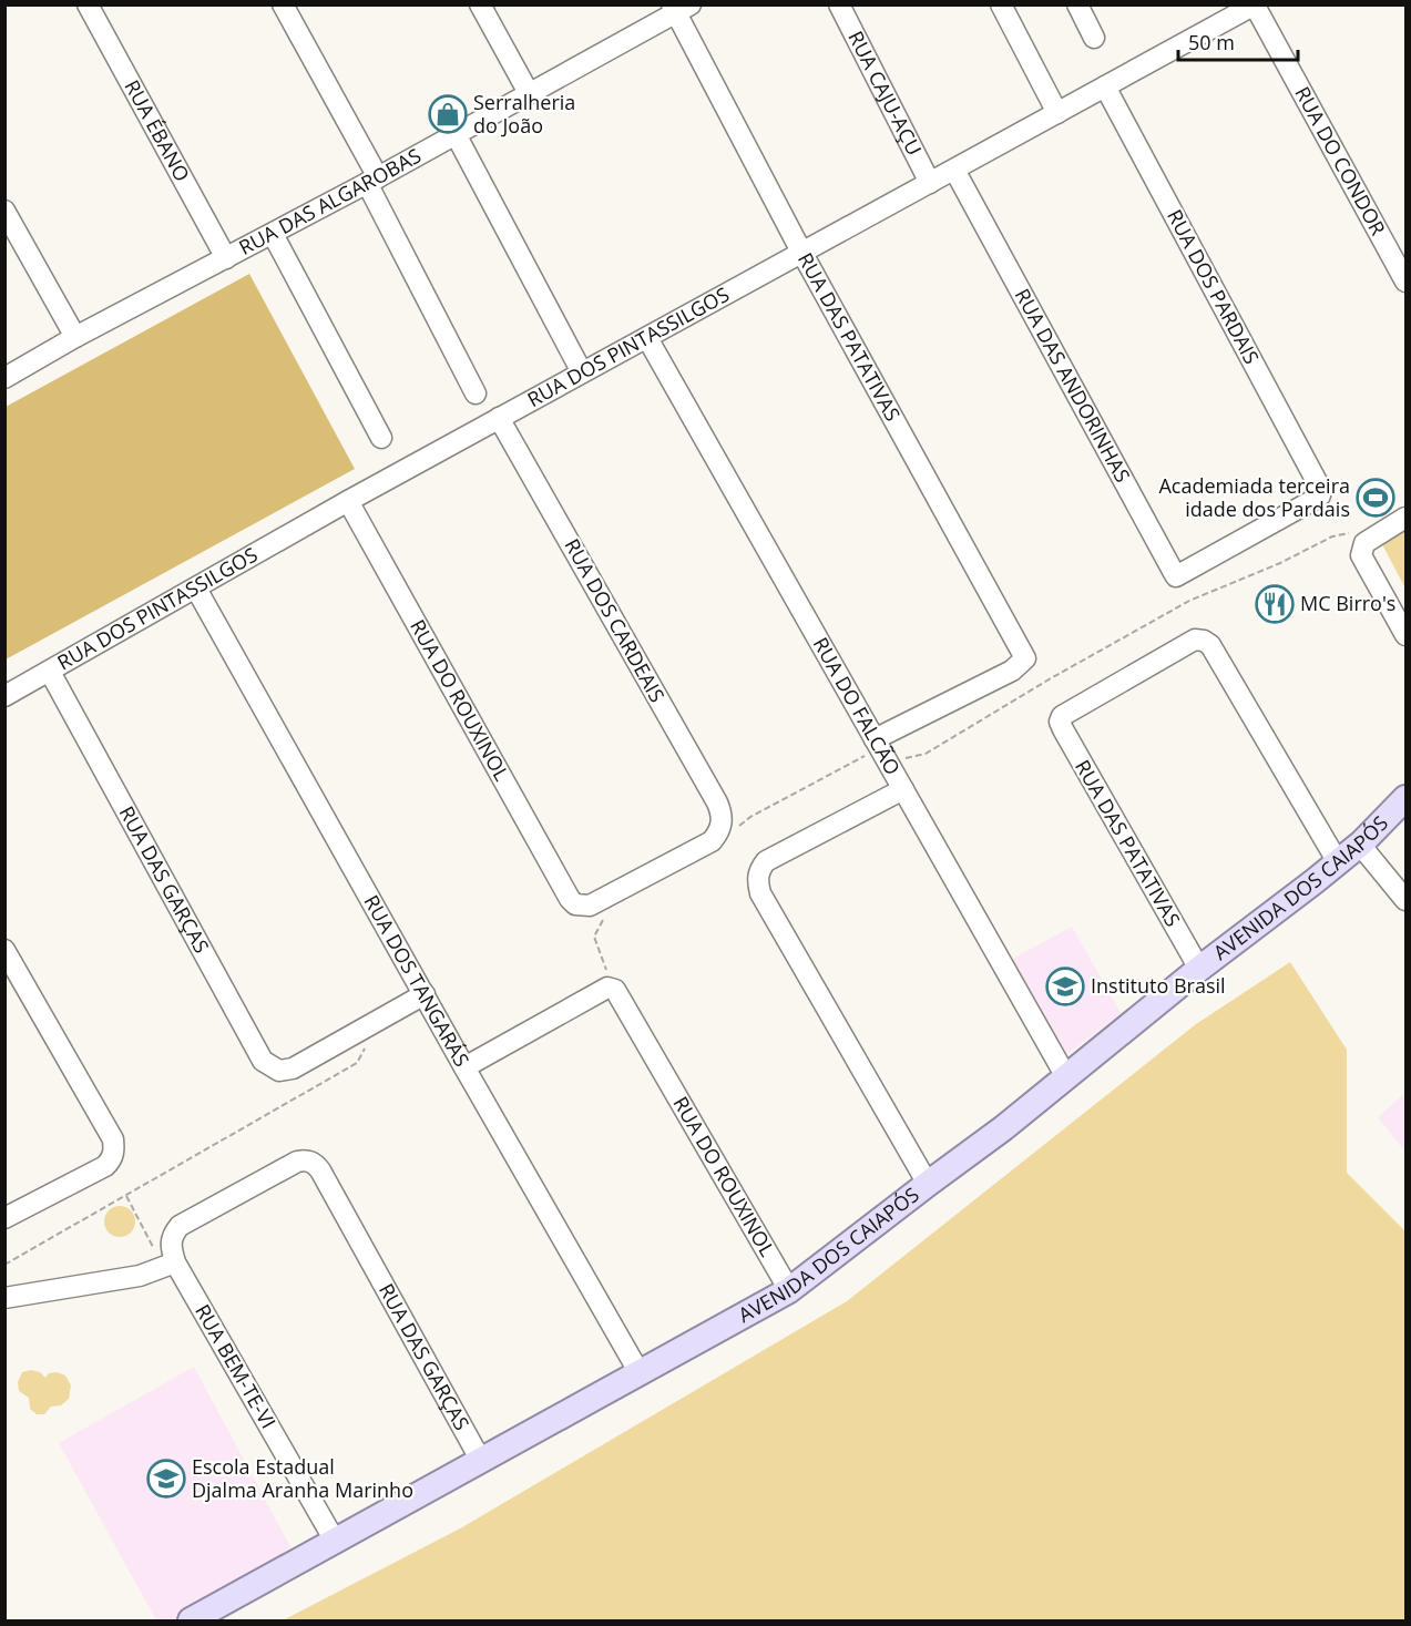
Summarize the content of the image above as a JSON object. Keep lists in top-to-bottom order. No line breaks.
{"streets":{"main road":["AVENIDA DOS CAIAPÓS"],"street":["RUA CAJU-AÇU","RUA ÉBANO","RUA DO CONDOR","RUA DAS ALGAROBAS","RUA DOS PARDAIS","RUA DAS PATATIVAS","RUA DOS PINTASSILGOS","RUA DAS ANDORINHAS","RUA DOS CARDEAIS","RUA DO ROUXINOL","RUA DO FALCÃO","RUA DAS GARÇAS","RUA DOS TANGARÁS","RUA BEM-TE-VI"]},"crossings":[["RUA CAJU-AÇU","RUA DOS PINTASSILGOS"],["RUA ÉBANO","RUA DAS ALGAROBAS"],["RUA DO CONDOR","RUA DOS PINTASSILGOS"],["RUA DAS ALGAROBAS","RUA DAS PATATIVAS"],["RUA DOS PARDAIS","RUA DOS PINTASSILGOS"],["RUA DOS PARDAIS","RUA DAS ANDORINHAS"],["RUA DAS PATATIVAS","RUA DOS PINTASSILGOS"],["RUA DAS PATATIVAS","RUA DO FALCÃO"],["RUA DAS PATATIVAS","AVENIDA DOS CAIAPÓS"],["RUA DOS PINTASSILGOS","RUA DAS ANDORINHAS"],["RUA DOS PINTASSILGOS","RUA DOS CARDEAIS"],["RUA DOS PINTASSILGOS","RUA DO ROUXINOL"],["RUA DOS PINTASSILGOS","RUA DO FALCÃO"],["RUA DOS PINTASSILGOS","RUA DAS GARÇAS"],["RUA DOS PINTASSILGOS","RUA DOS TANGARÁS"],["RUA DOS CARDEAIS","RUA DO ROUXINOL"],["RUA DO ROUXINOL","AVENIDA DOS CAIAPÓS"],["RUA DO ROUXINOL","RUA DOS TANGARÁS"],["RUA DO FALCÃO","AVENIDA DOS CAIAPÓS"],["RUA DAS GARÇAS","AVENIDA DOS CAIAPÓS"],["RUA DAS GARÇAS","RUA BEM-TE-VI"],["AVENIDA DOS CAIAPÓS","RUA DOS TANGARÁS"],["AVENIDA DOS CAIAPÓS","RUA BEM-TE-VI"]],"places":{"shop":["Serralheria do João"],"sports":["Academiada terceira idade dos Pardais"],"restaurant":["MC Birro's"],"school or university":["Instituto Brasil","Escola Estadual Djalma Aranha Marinho"]},"scale_bar":"50 m"}
